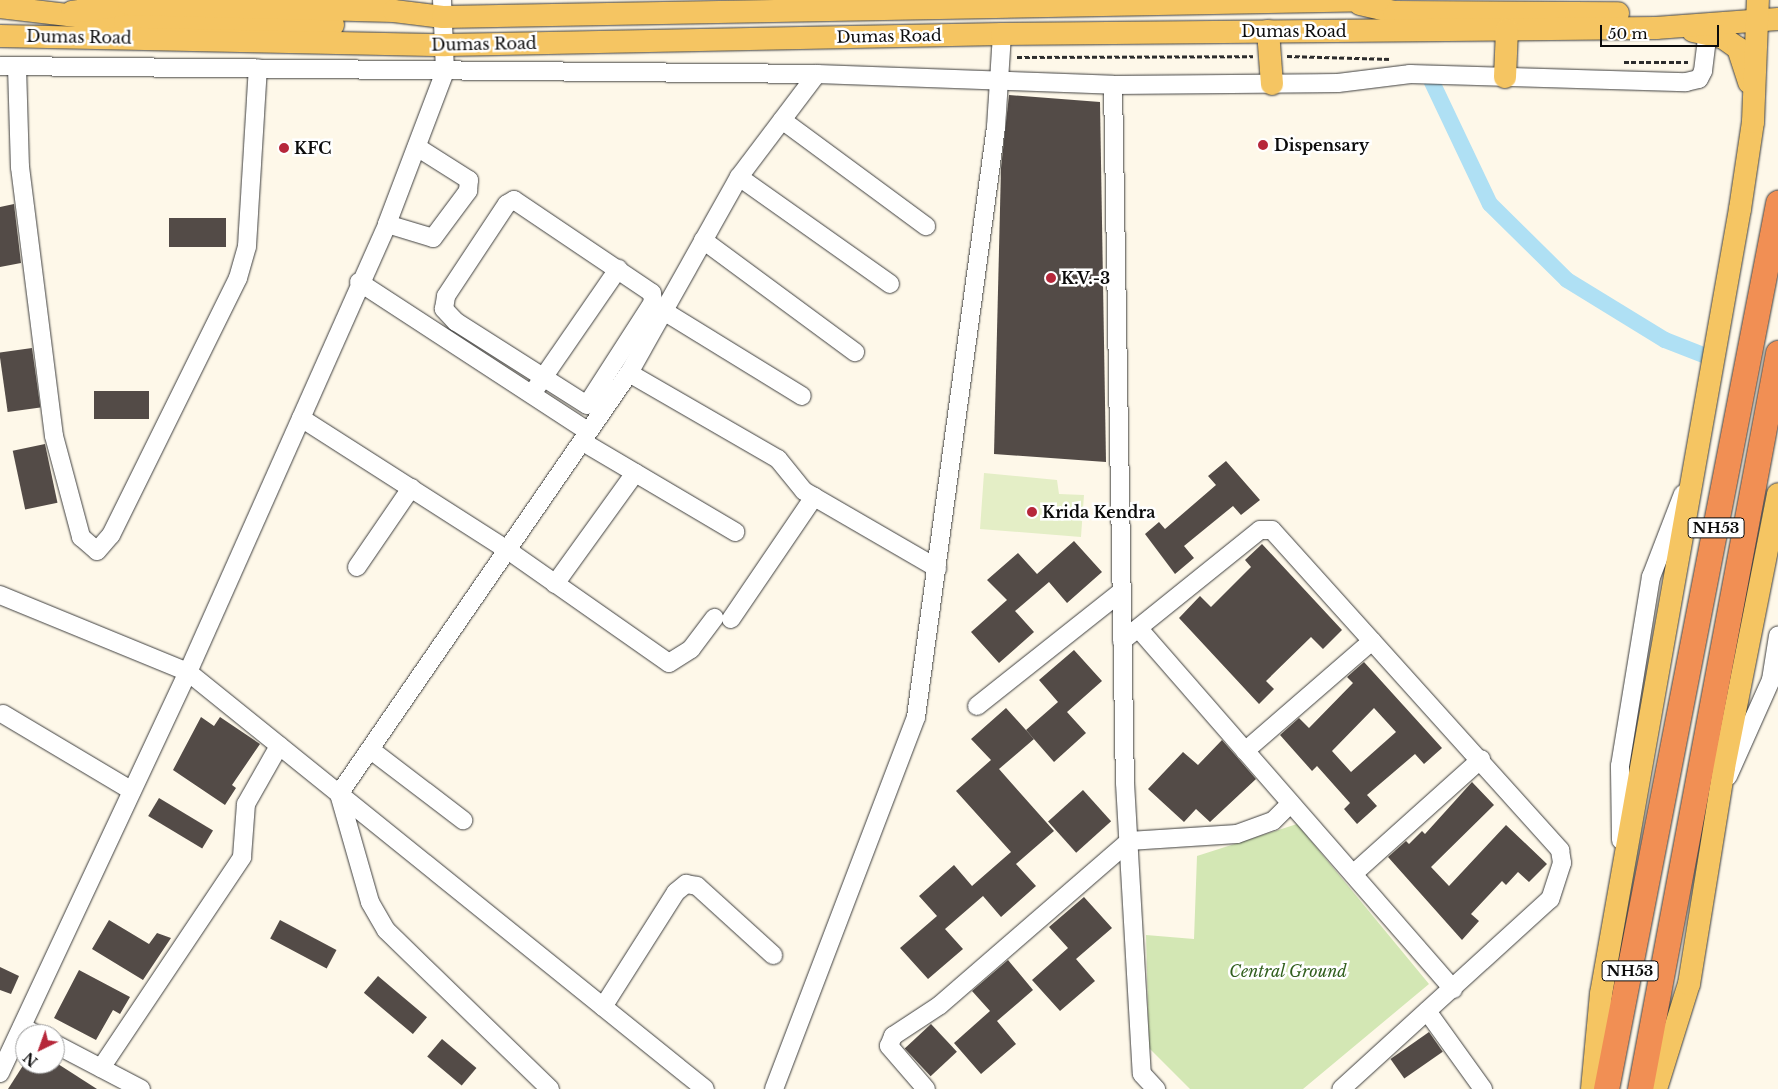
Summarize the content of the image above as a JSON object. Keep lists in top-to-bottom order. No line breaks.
{"streets":{"highway":["NH53"],"main road":["Dumas Road"]},"parks":["Central Ground"],"places":["Dispensary","KFC","K.V.-3","Krida Kendra"],"scale_bar":"50 m","north":"bottom left"}
